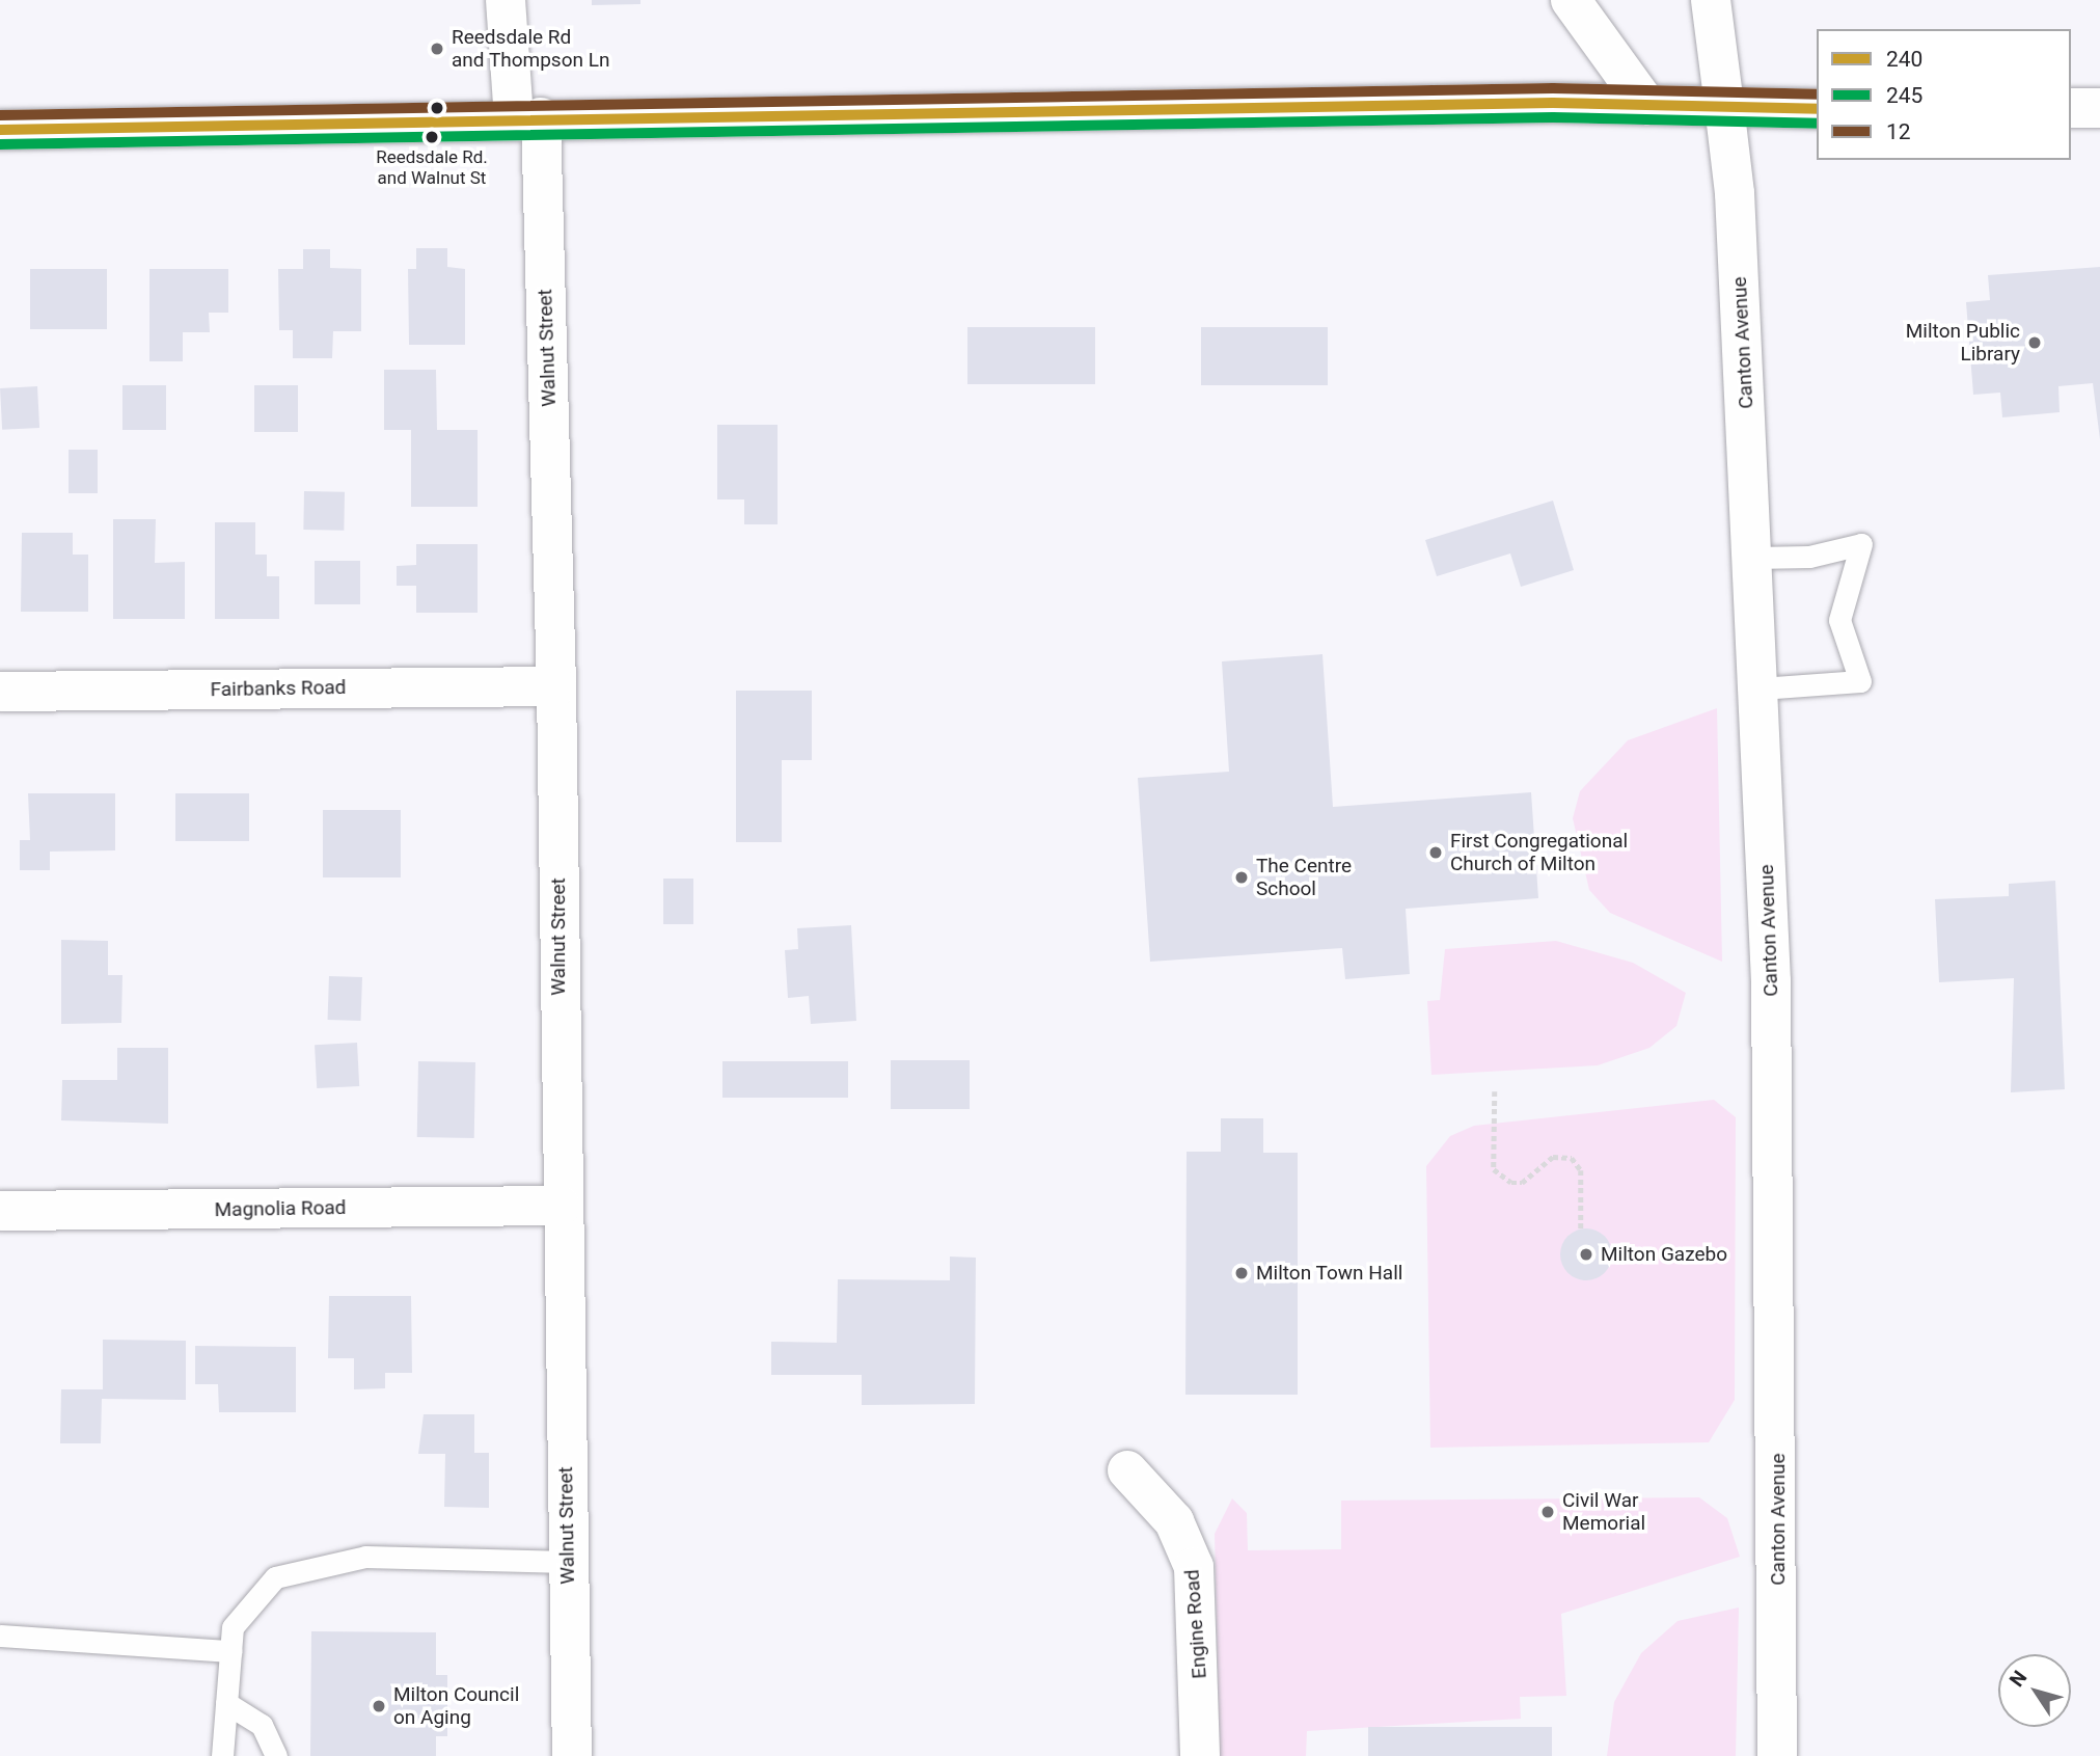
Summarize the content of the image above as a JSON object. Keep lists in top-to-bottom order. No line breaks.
{"streets":{"main road":["Canton Avenue","Walnut Street","Fairbanks Road","Magnolia Road","Engine Road"]},"crossings":[["Walnut Street","Fairbanks Road"],["Walnut Street","Magnolia Road"]],"places":["Reedsdale Rd and Thompson Ln","Reedsdale Rd. and Walnut St","Milton Public Library","First Congregational Church of Milton","The Centre School","Milton Gazebo","Milton Town Hall","Civil War Memorial","Milton Council on Aging"],"lines":["transit line 12","transit line 240","transit line 245"],"legend":["240","245","12"],"north":"top left"}
